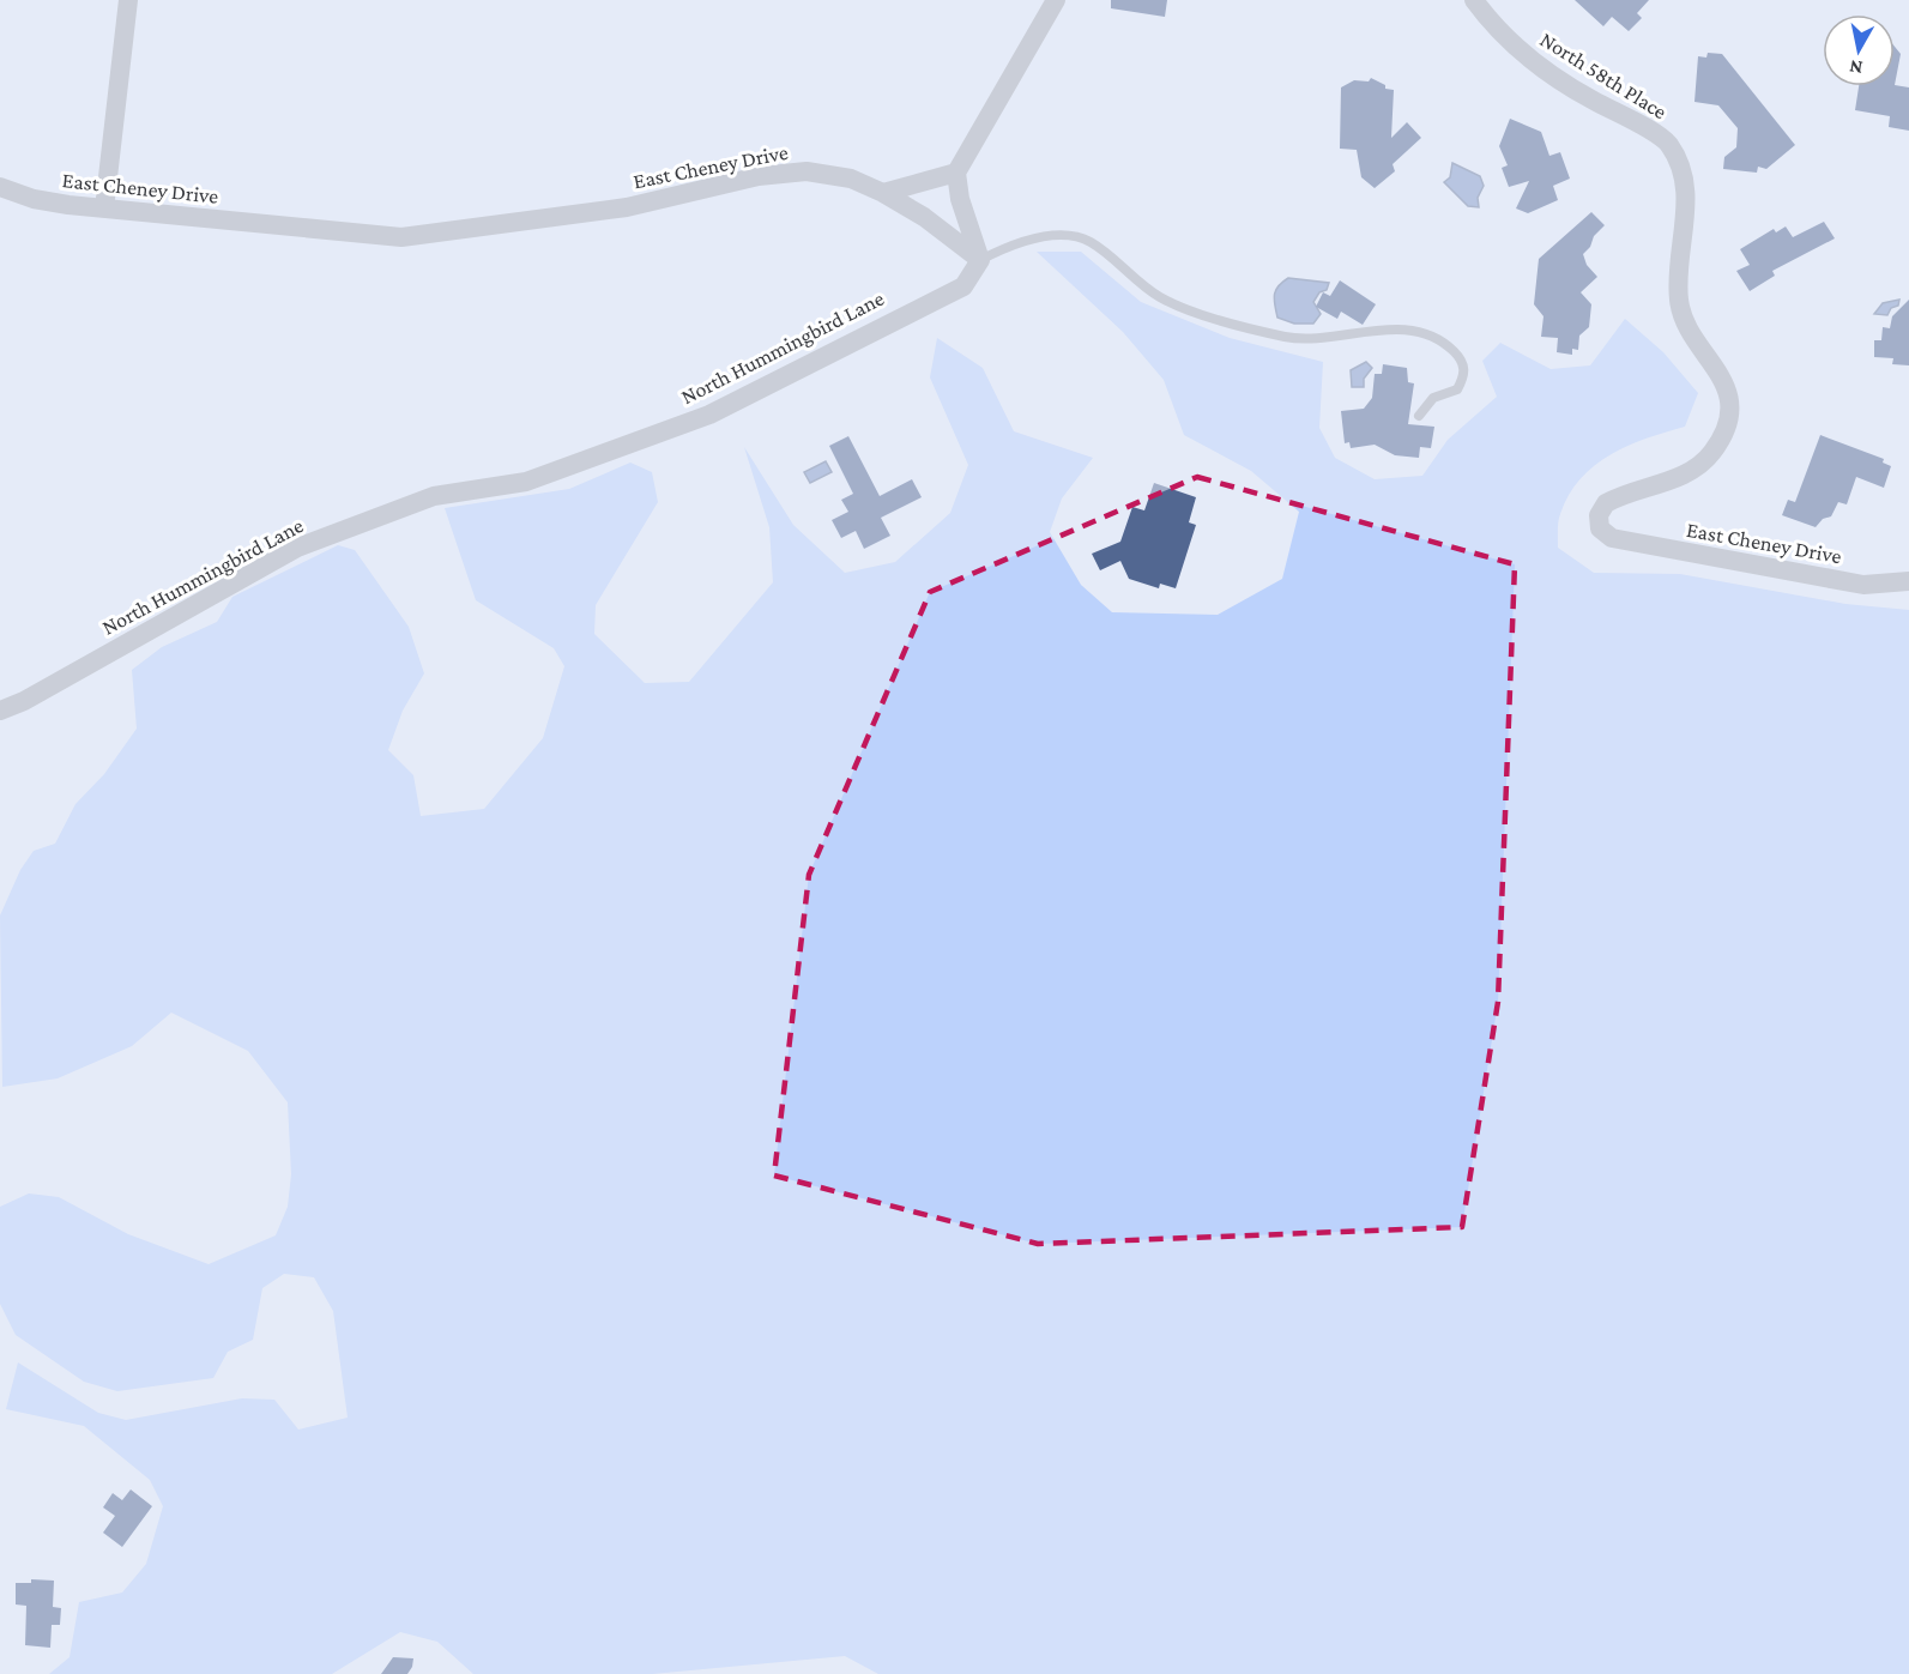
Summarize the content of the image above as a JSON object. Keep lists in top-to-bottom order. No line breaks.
{"streets":{"street":["North 58th Place","East Cheney Drive","North Hummingbird Lane"]},"crossings":[["North 58th Place","East Cheney Drive"],["East Cheney Drive","North Hummingbird Lane"]],"north":"bottom"}
